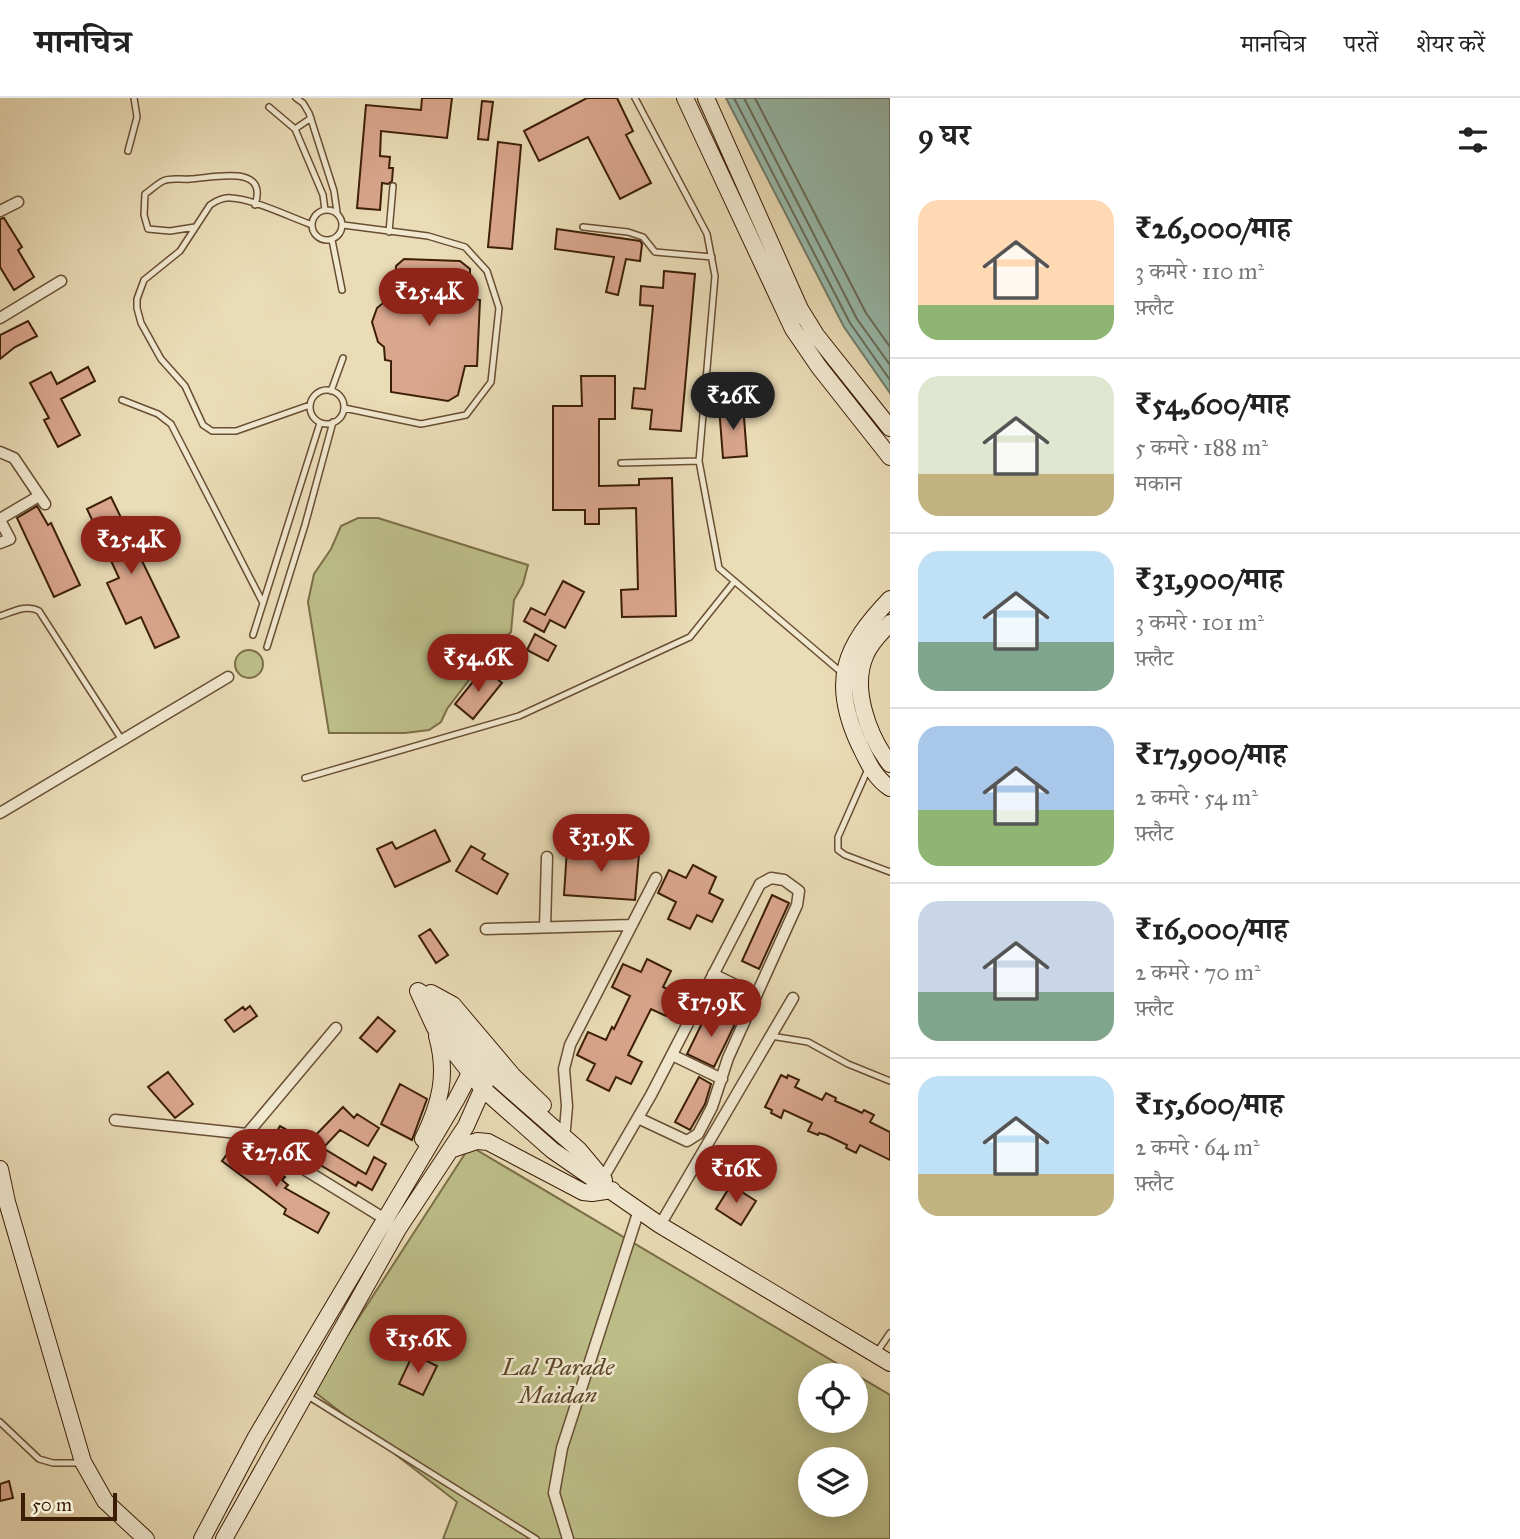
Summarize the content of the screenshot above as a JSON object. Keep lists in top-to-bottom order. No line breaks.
{"parks":["Lal Parade Maidan"],"scale_bar":"50 m","page":{"header":"मानचित्र","nav":["मानचित्र","परतें","शेयर करें"],"heading":"9 घर","list":[{"name":"₹26,000/माह","note":"3 कमरे · 110 m² · फ़्लैट"},{"name":"₹54,600/माह","note":"5 कमरे · 188 m² · मकान"},{"name":"₹31,900/माह","note":"3 कमरे · 101 m² · फ़्लैट"},{"name":"₹17,900/माह","note":"2 कमरे · 54 m² · फ़्लैट"},{"name":"₹16,000/माह","note":"2 कमरे · 70 m² · फ़्लैट"},{"name":"₹15,600/माह","note":"2 कमरे · 64 m² · फ़्लैट"}],"price":["₹25.4K","₹26K","₹25.4K","₹54.6K","₹31.9K","₹17.9K","₹27.6K","₹16K","₹15.6K"],"scale":"50 m"}}
